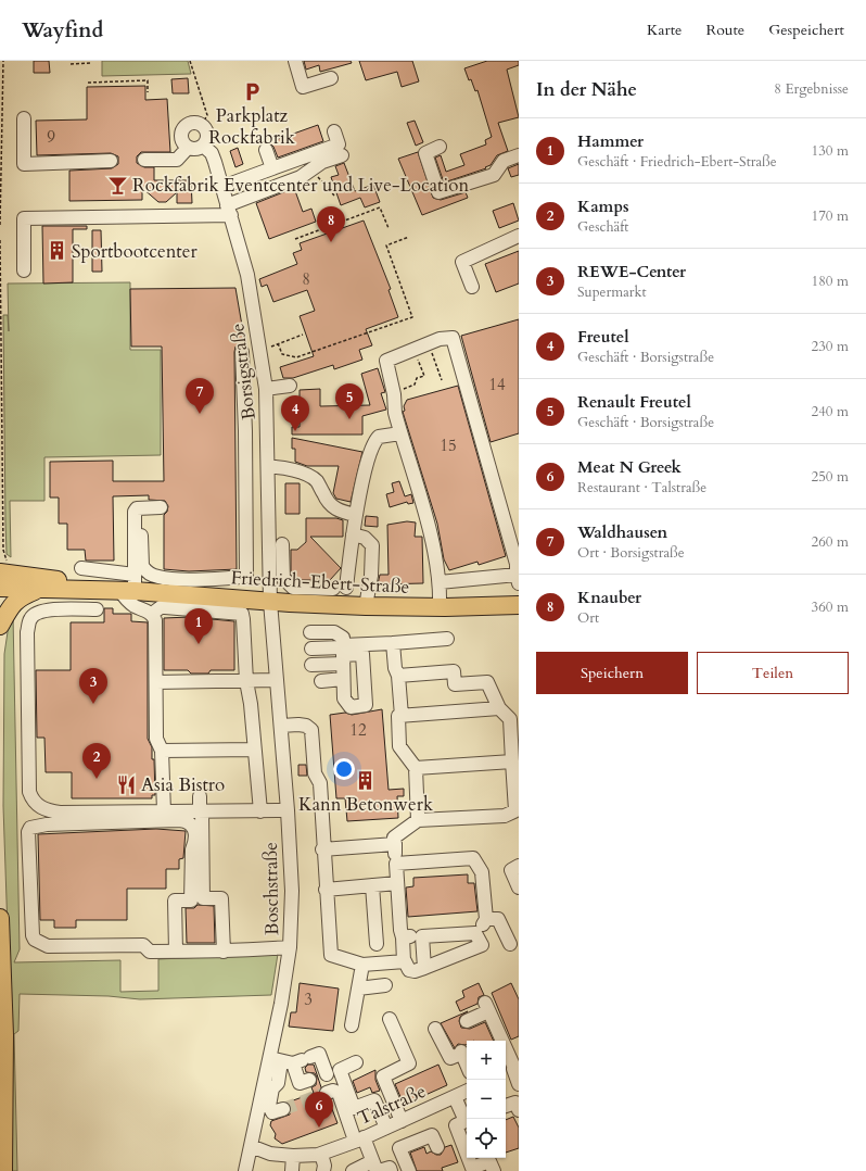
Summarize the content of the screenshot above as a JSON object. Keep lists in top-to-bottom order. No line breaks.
{"streets":{"main road":["Friedrich-Ebert-Straße"],"street":["Borsigstraße","Boschstraße","Talstraße"]},"crossings":[["Borsigstraße","Friedrich-Ebert-Straße"],["Borsigstraße","Boschstraße"],["Friedrich-Ebert-Straße","Boschstraße"],["Boschstraße","Talstraße"]],"places":{"parking":["Parkplatz Rockfabrik"],"bar":["Rockfabrik Eventcenter und Live-Location"],"building":["Sportbootcenter","Kann Betonwerk"],"restaurant":["Asia Bistro"]},"house_numbers":["9","8","14","15","12","3"],"page":{"header":"Wayfind","nav":["Karte","Route","Gespeichert"],"heading":["In der Nähe","8 Ergebnisse"],"list":[{"mark":"1","name":"Hammer","note":"Geschäft · Friedrich-Ebert-Straße","value":"130 m"},{"mark":"2","name":"Kamps","note":"Geschäft","value":"170 m"},{"mark":"3","name":"REWE-Center","note":"Supermarkt","value":"180 m"},{"mark":"4","name":"Freutel","note":"Geschäft · Borsigstraße","value":"230 m"},{"mark":"5","name":"Renault Freutel","note":"Geschäft · Borsigstraße","value":"240 m"},{"mark":"6","name":"Meat N Greek","note":"Restaurant · Talstraße","value":"250 m"},{"mark":"7","name":"Waldhausen","note":"Ort · Borsigstraße","value":"260 m"},{"mark":"8","name":"Knauber","note":"Ort","value":"360 m"}],"pins":["8","7","5","4","1","3","2","6"],"buttons":["Speichern","Teilen"],"map_buttons":["+","−"]}}
